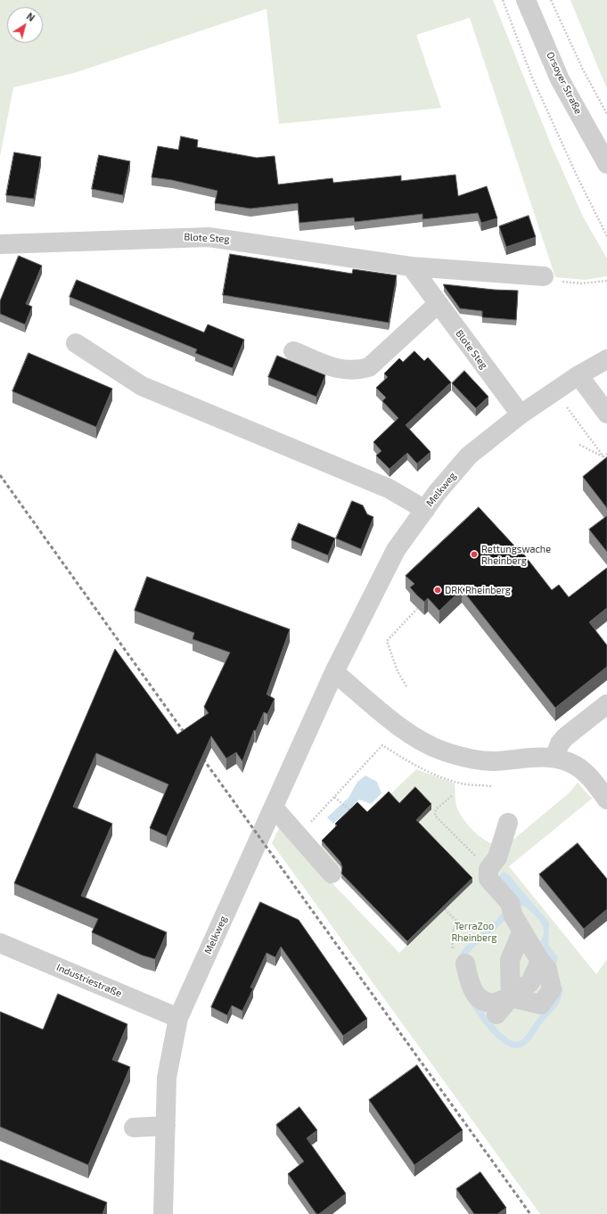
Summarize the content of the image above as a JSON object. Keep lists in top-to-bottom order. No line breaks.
{"streets":{"street":["Orsoyer Straße","Blote Steg","Melkweg","Industriestraße"]},"crossings":[["Blote Steg","Melkweg"],["Melkweg","Industriestraße"]],"parks":["TerraZoo Rheinberg"],"places":["Rettungswache Rheinberg","DRK Rheinberg"],"north":"top right"}
